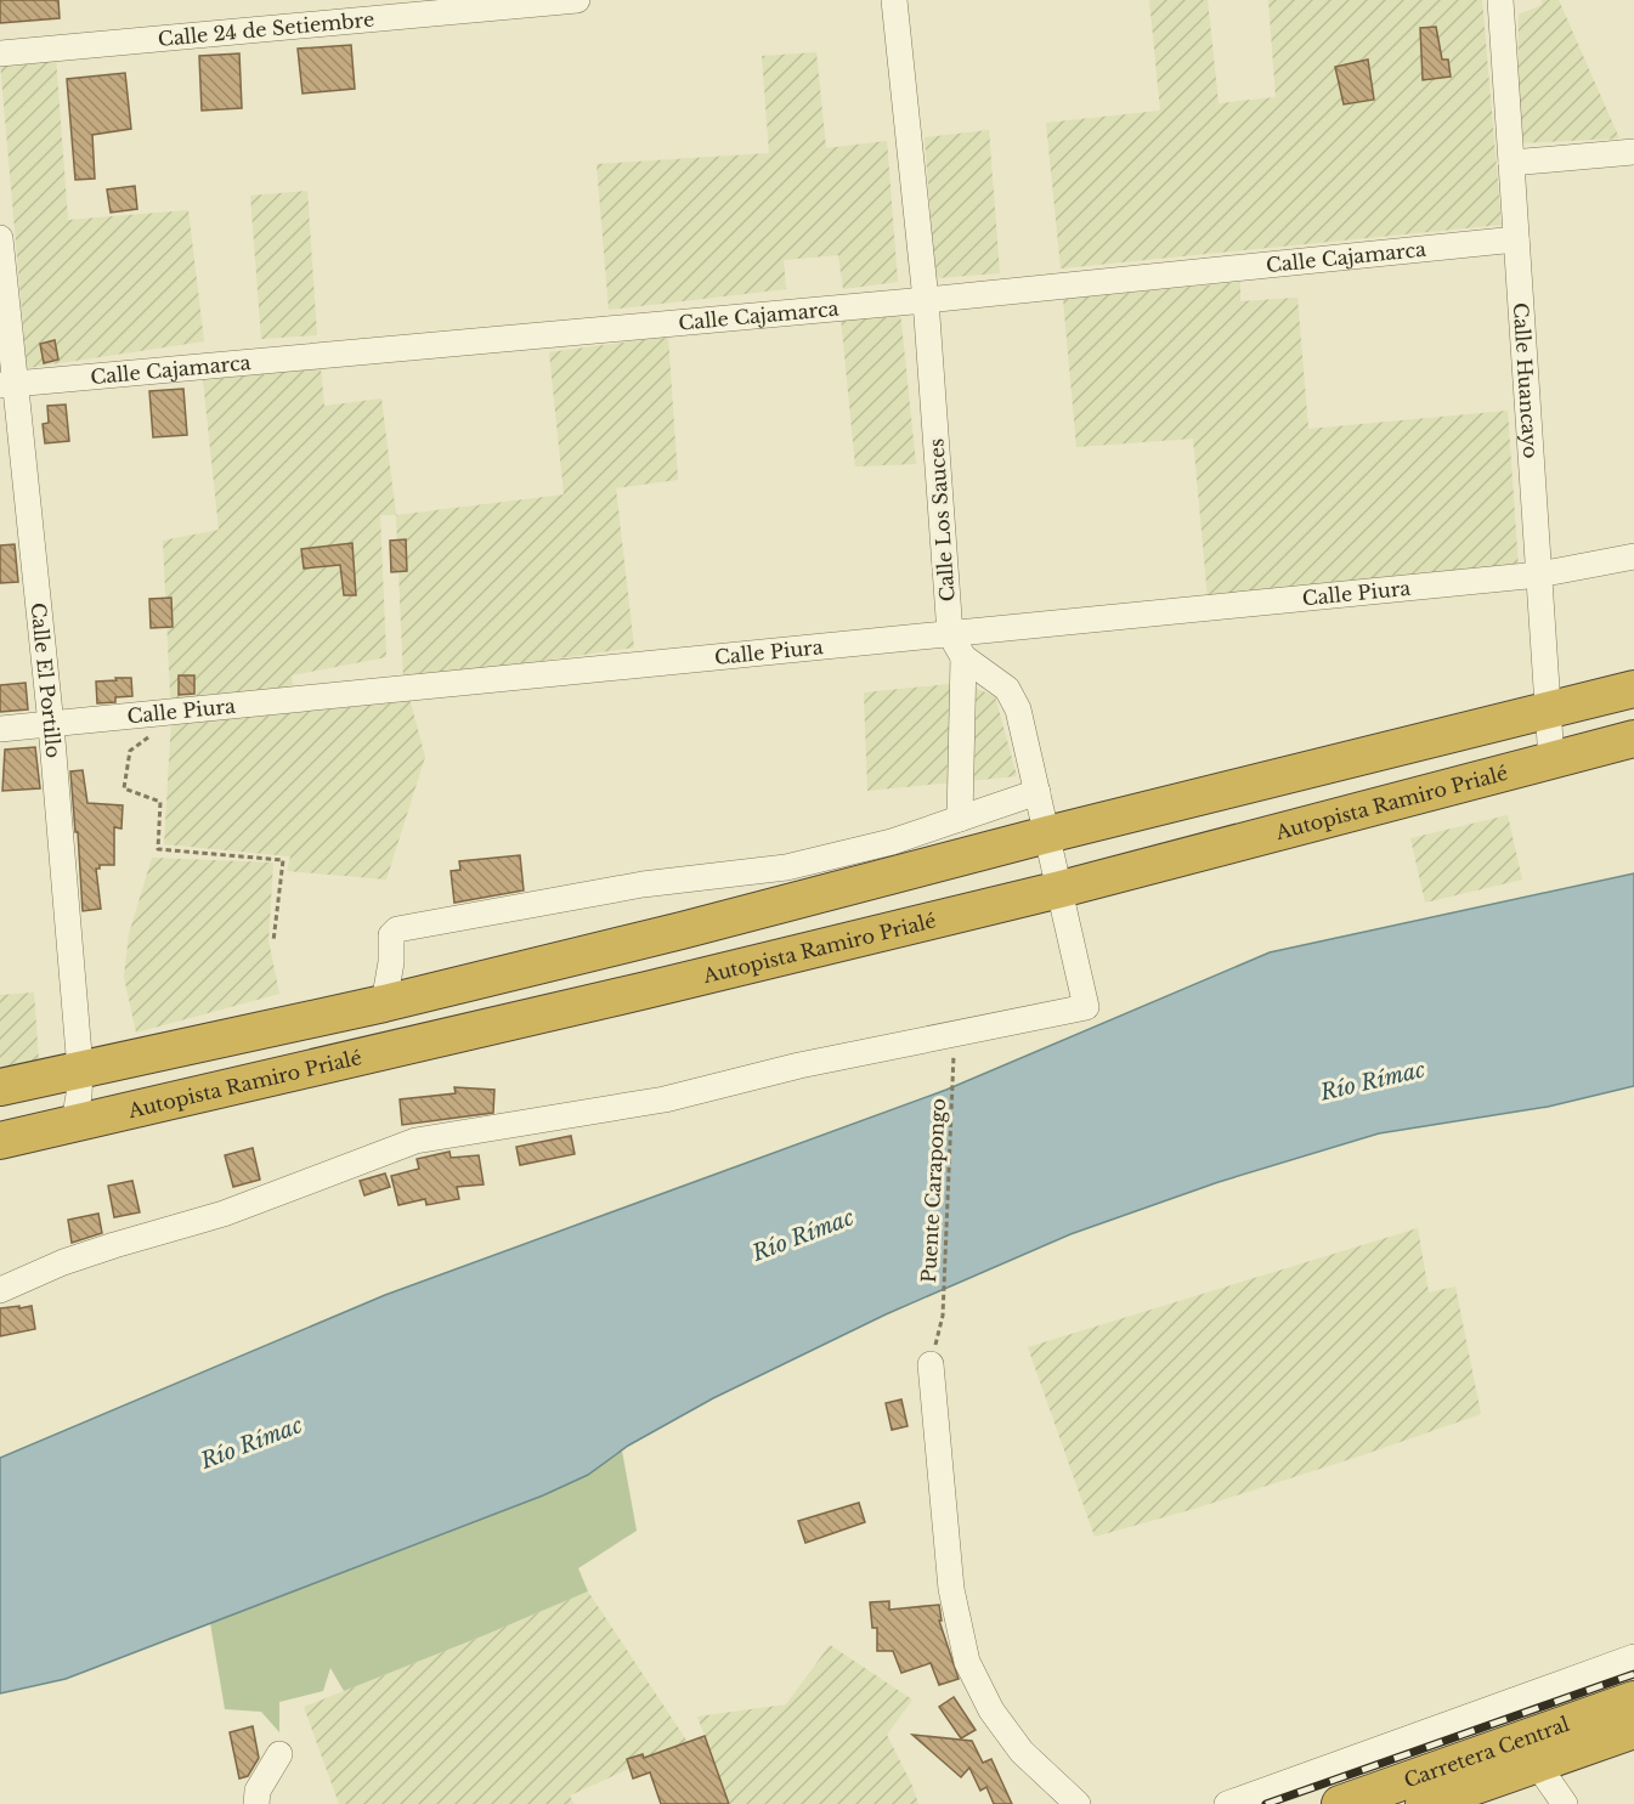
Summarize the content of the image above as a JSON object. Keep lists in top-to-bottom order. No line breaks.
{"streets":{"highway":["Autopista Ramiro Prialé","Carretera Central"],"street":["Calle 24 de Setiembre","Calle Cajamarca","Calle Huancayo","Calle Los Sauces","Calle Piura","Calle El Portillo"],"path":["Puente Carapongo"]},"crossings":[["Calle Cajamarca","Calle Huancayo"],["Calle Cajamarca","Calle Los Sauces"],["Calle Cajamarca","Calle El Portillo"],["Calle Huancayo","Calle Piura"],["Calle Huancayo","Autopista Ramiro Prialé"],["Calle Los Sauces","Calle Piura"],["Calle Los Sauces","Autopista Ramiro Prialé"],["Calle Piura","Calle El Portillo"],["Calle El Portillo","Autopista Ramiro Prialé"]],"water":["Río Rímac"]}
